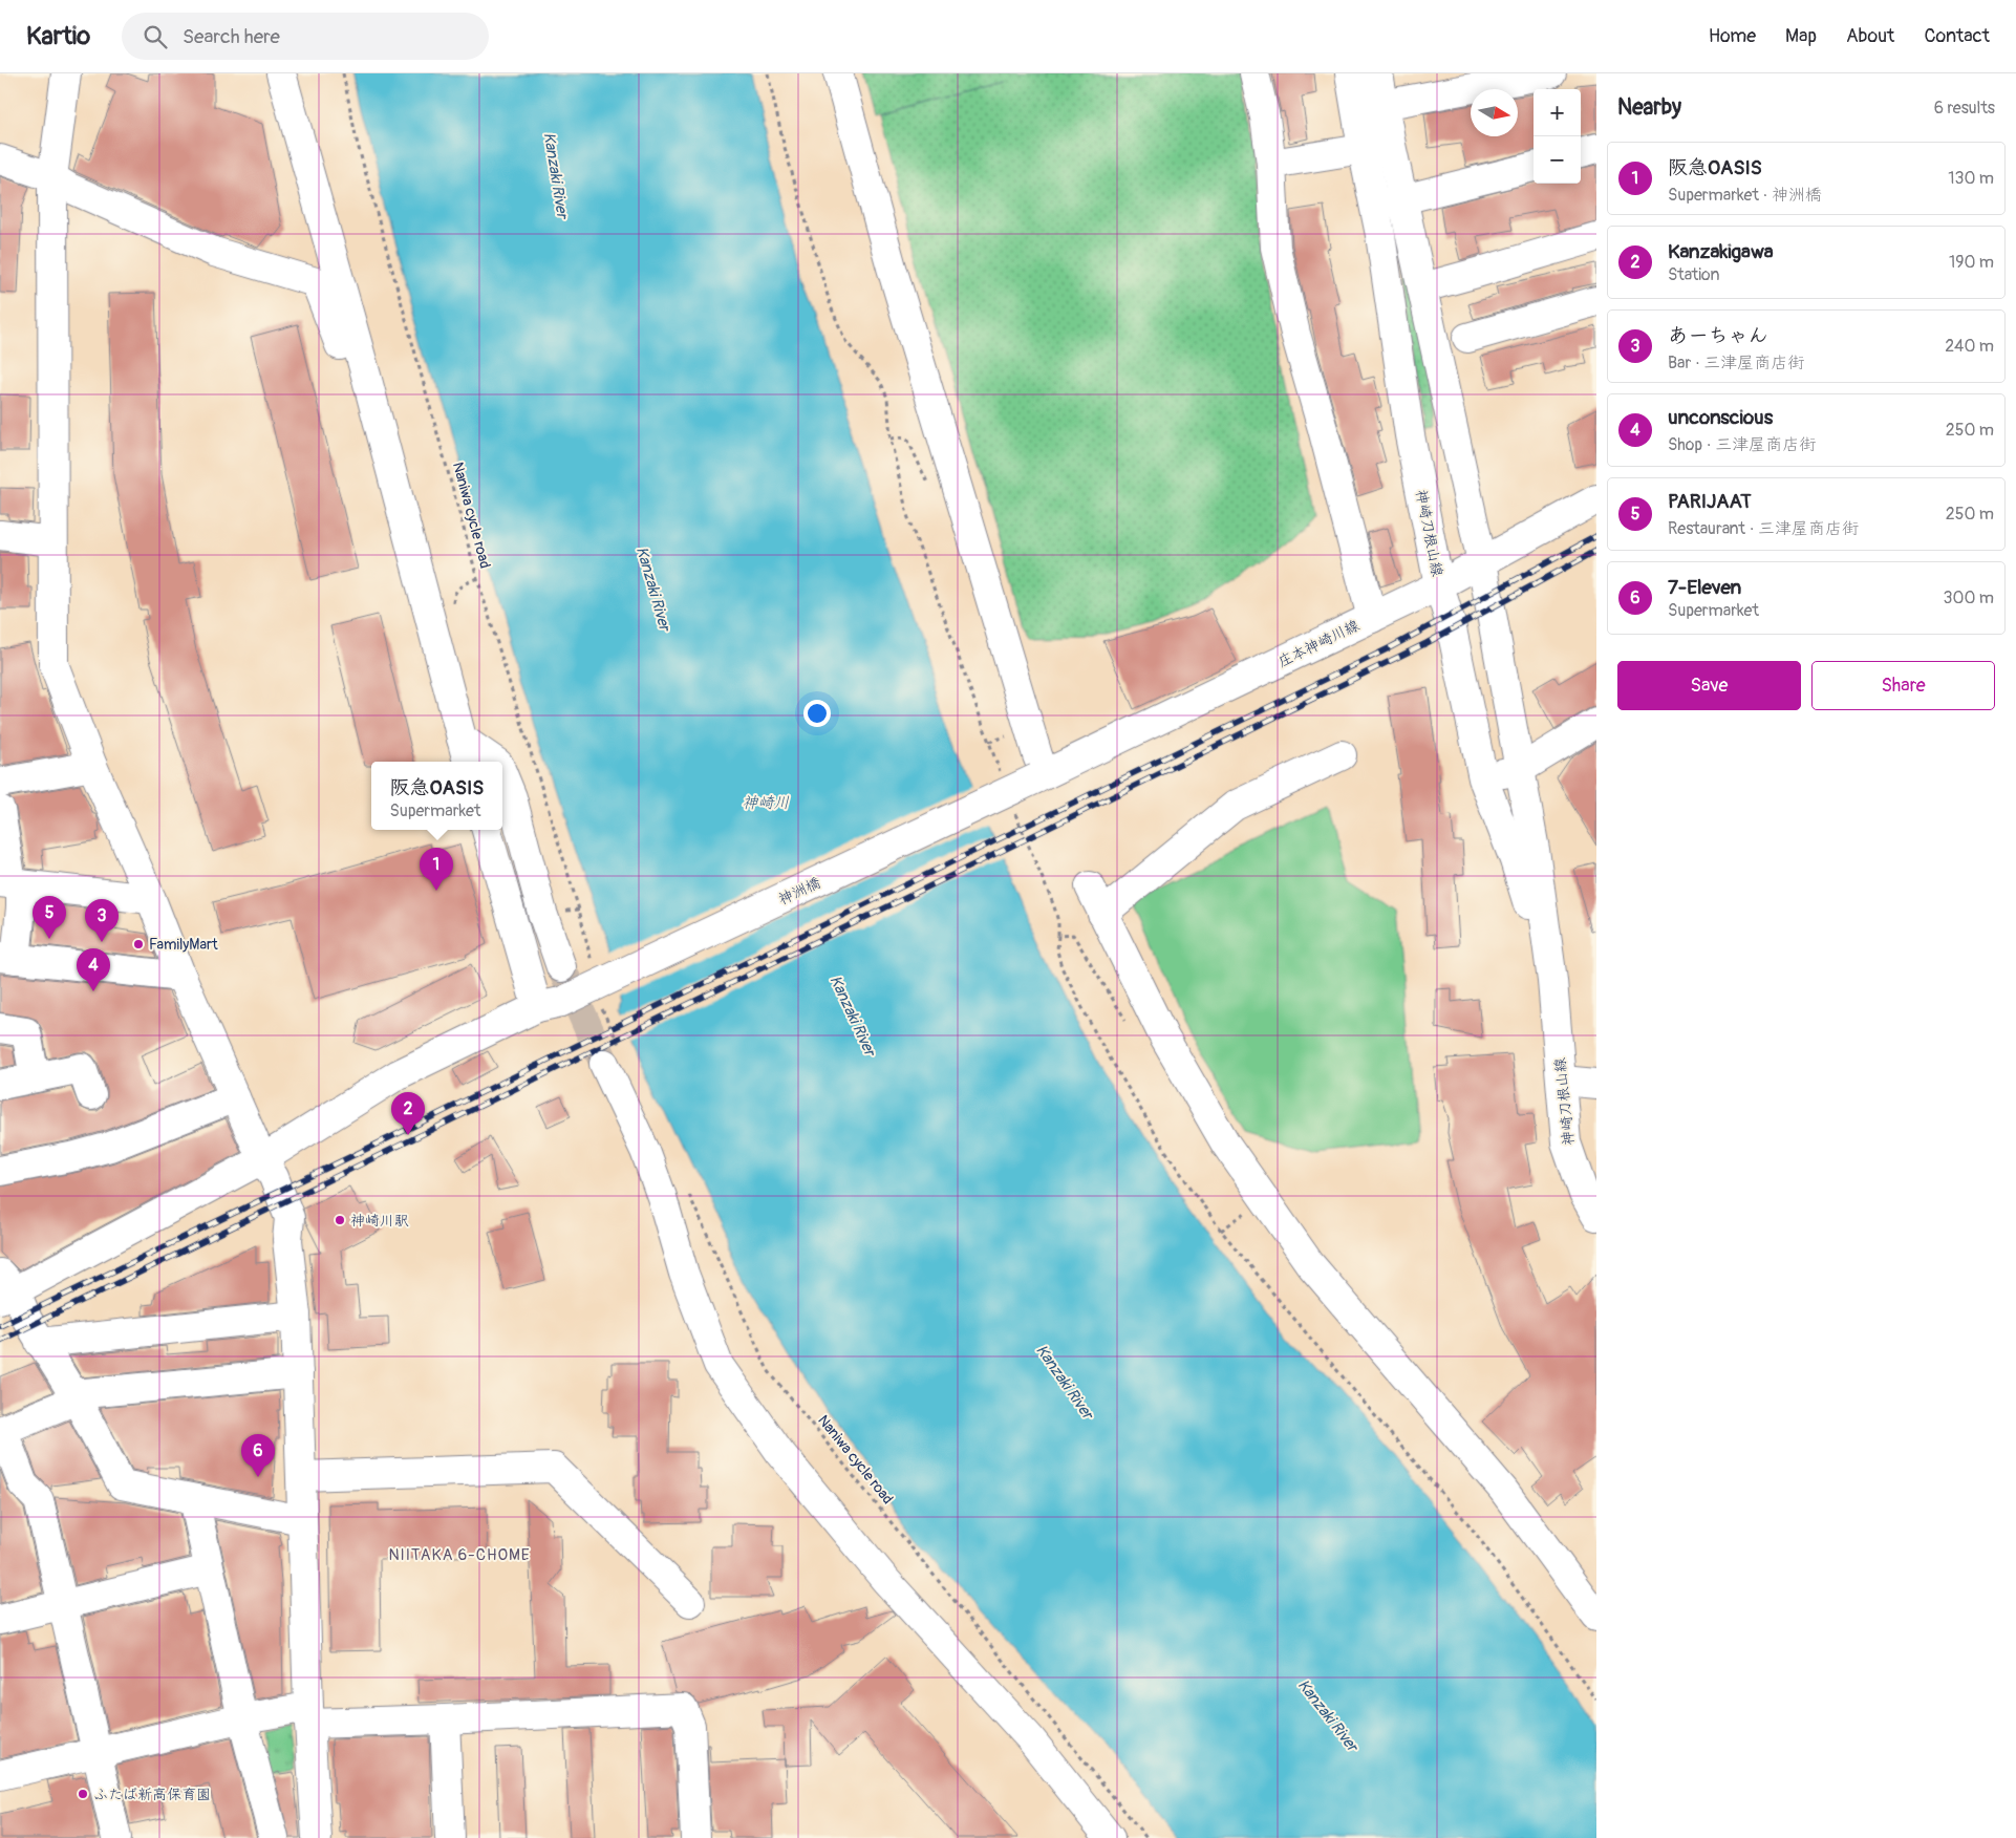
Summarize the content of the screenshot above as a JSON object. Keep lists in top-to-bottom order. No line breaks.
{"streets":{"street":["神崎刀根山線","庄本神崎川線","神洲橋"],"path":["Naniwa cycle road"]},"crossings":[["神崎刀根山線","庄本神崎川線"],["庄本神崎川線","神洲橋"]],"districts":["NIITAKA 6-CHOME"],"water":["Kanzaki River","神崎川"],"places":["FamilyMart","神崎川駅","ふたば新高保育園"],"north":"right","page":{"header":"Kartio","search":"Search here","nav":["Home","Map","About","Contact"],"heading":["Nearby","6 results"],"map_buttons":["+","−"],"list":[{"mark":"1","name":"阪急OASIS","note":"Supermarket · 神洲橋","value":"130 m"},{"mark":"2","name":"Kanzakigawa","note":"Station","value":"190 m"},{"mark":"3","name":"あーちゃん","note":"Bar · 三津屋商店街","value":"240 m"},{"mark":"4","name":"unconscious","note":"Shop · 三津屋商店街","value":"250 m"},{"mark":"5","name":"PARIJAAT","note":"Restaurant · 三津屋商店街","value":"250 m"},{"mark":"6","name":"7-Eleven","note":"Supermarket","value":"300 m"}],"buttons":["Save","Share"],"popup":["阪急OASIS","Supermarket"],"pins":["1","5","3","4","2","6"]}}
